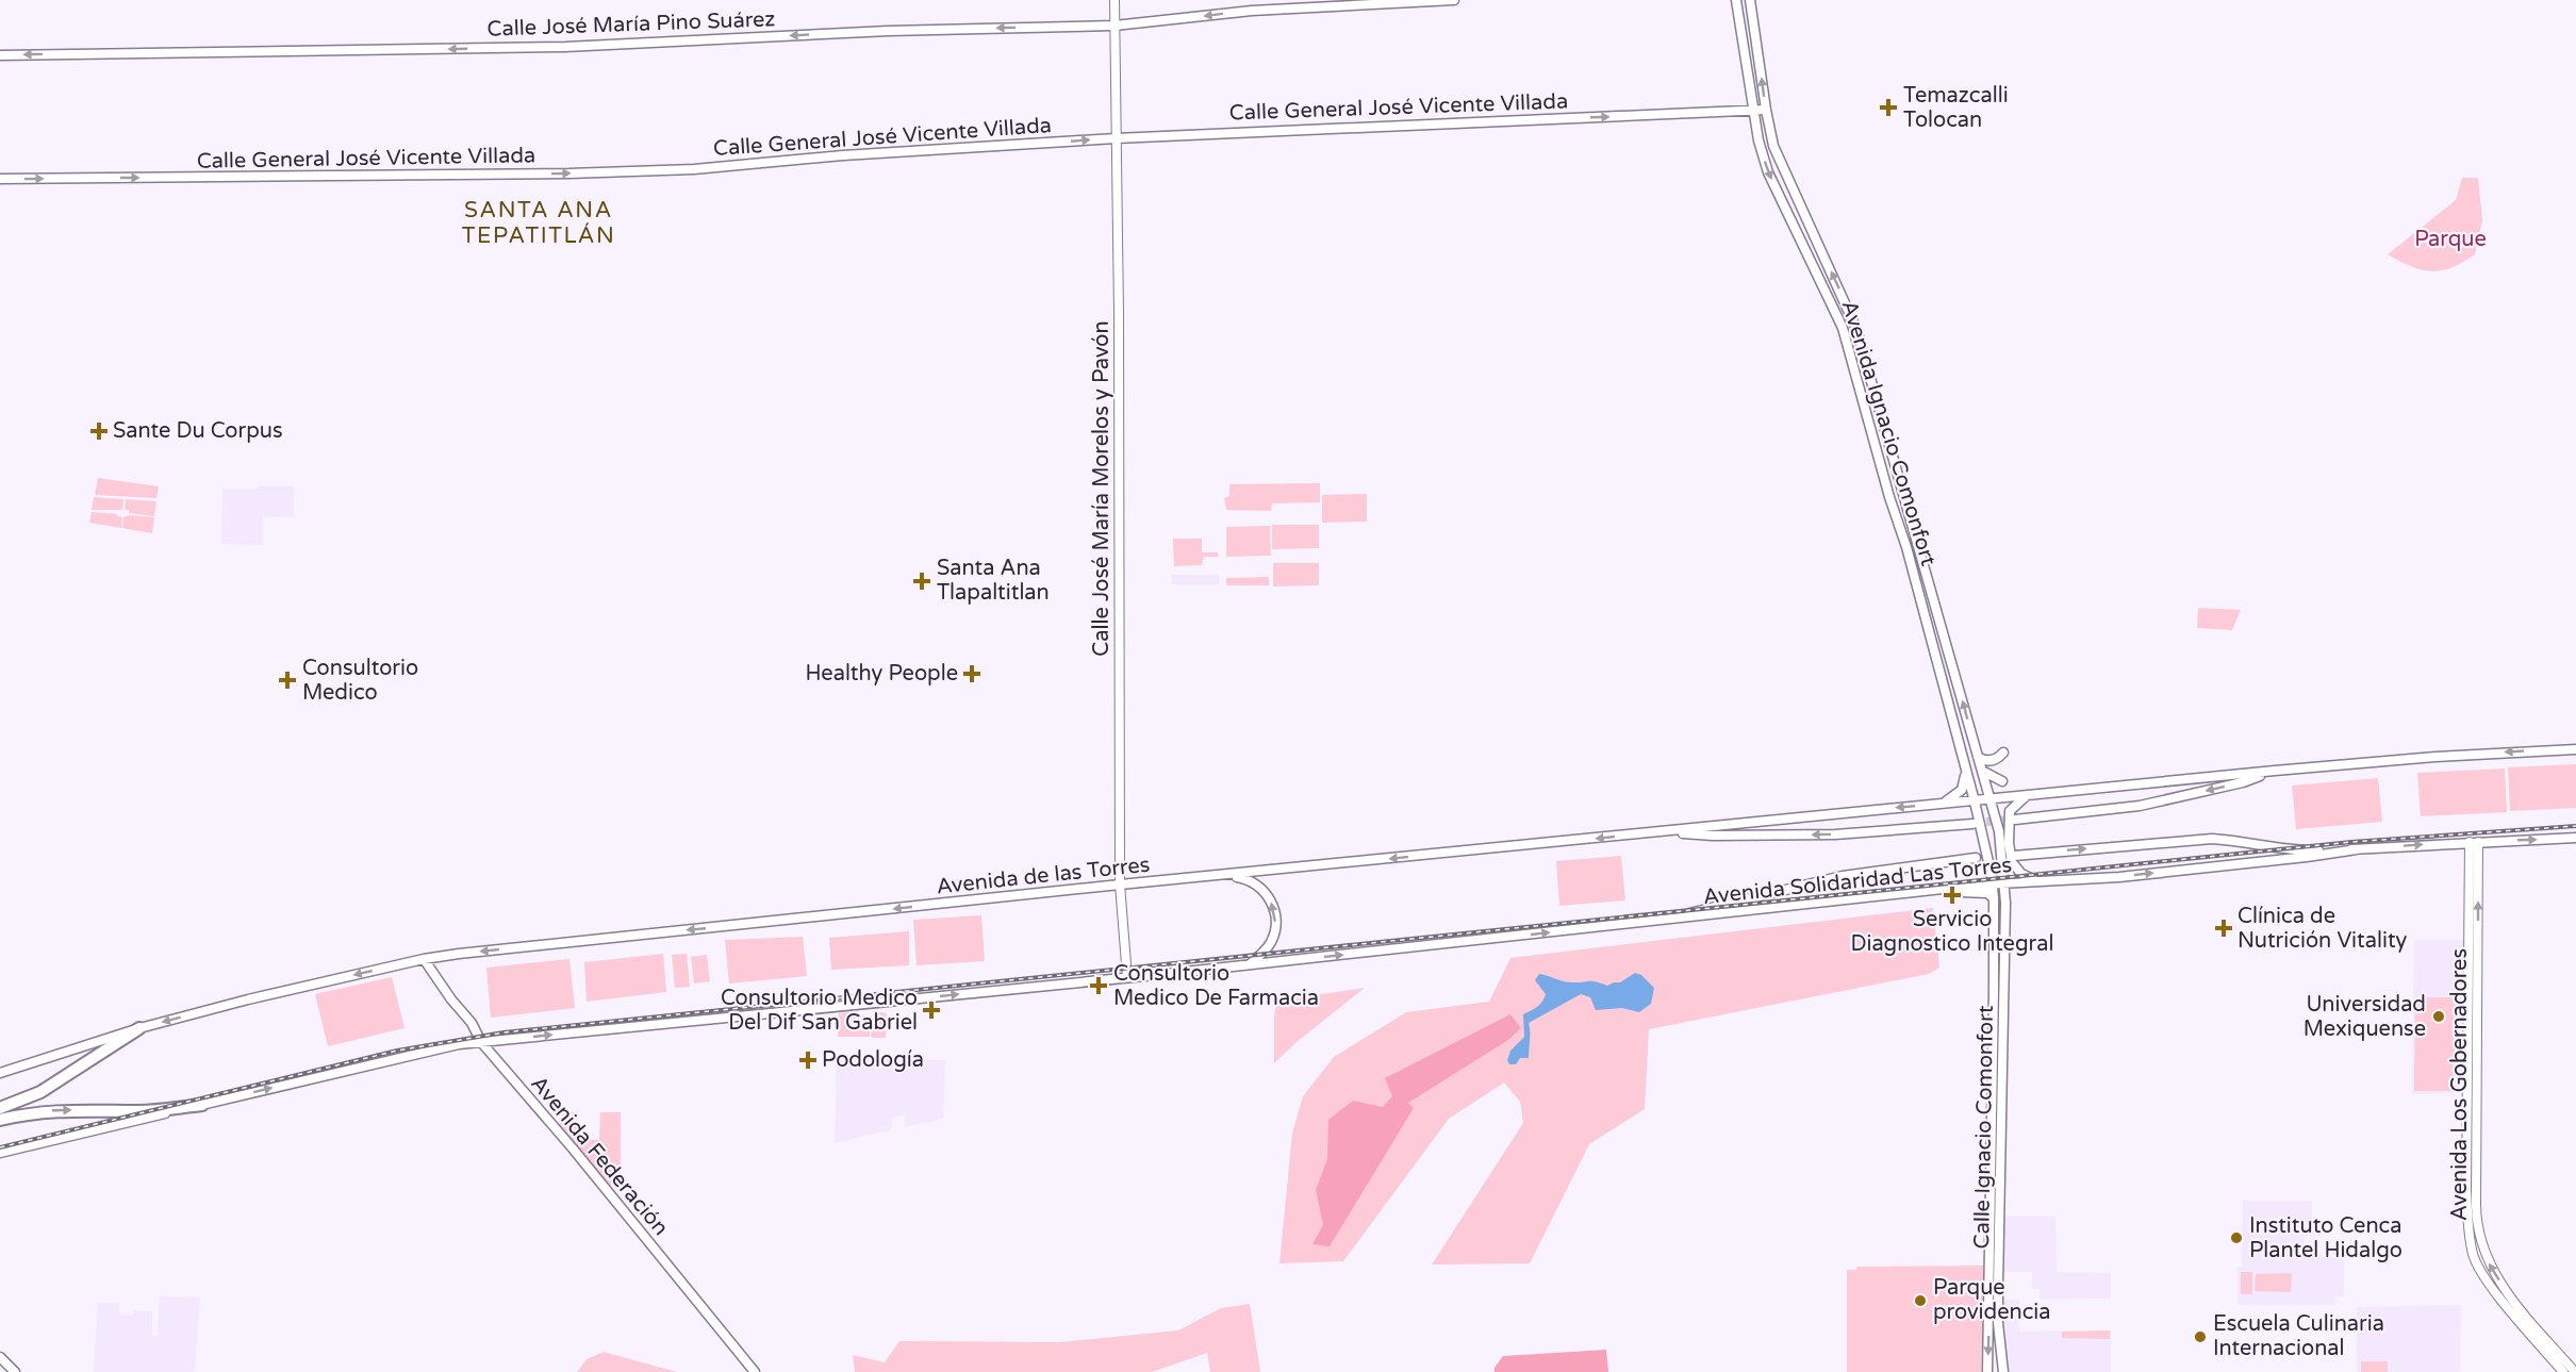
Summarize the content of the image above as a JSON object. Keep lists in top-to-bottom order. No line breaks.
{"streets":{"main road":["Calle José María Pino Suárez","Calle General José Vicente Villada","Avenida Ignacio Comonfort","Avenida de las Torres","Avenida Solidaridad Las Torres","Calle Ignacio Comonfort","Avenida Federación"],"street":["Calle José María Morelos y Pavón","Avenida Los Gobernadores"]},"crossings":[["Calle José María Pino Suárez","Calle José María Morelos y Pavón"],["Calle General José Vicente Villada","Avenida Ignacio Comonfort"],["Calle General José Vicente Villada","Calle José María Morelos y Pavón"],["Avenida Ignacio Comonfort","Avenida Solidaridad Las Torres"],["Avenida Ignacio Comonfort","Calle Ignacio Comonfort"],["Calle José María Morelos y Pavón","Avenida de las Torres"],["Avenida de las Torres","Avenida Federación"],["Avenida Solidaridad Las Torres","Avenida Los Gobernadores"],["Avenida Solidaridad Las Torres","Calle Ignacio Comonfort"]],"one_way":["Calle José María Pino Suárez","Calle General José Vicente Villada","Avenida de las Torres"],"districts":["SANTA ANA TEPATITLÁN"],"parks":["Parque"],"places":{"health":["Temazcalli Tolocan","Sante Du Corpus","Santa Ana Tlapaltitlan","Healthy People","Consultorio Medico","Servicio Diagnostico Integral","Clínica de Nutrición Vitality","Consultorio Medico De Farmacia","Consultorio Medico Del Dif San Gabriel","Podología"],"other":["Universidad Mexiquense","Instituto Cenca Plantel Hidalgo","Parque providencia","Escuela Culinaria Internacional"]}}
